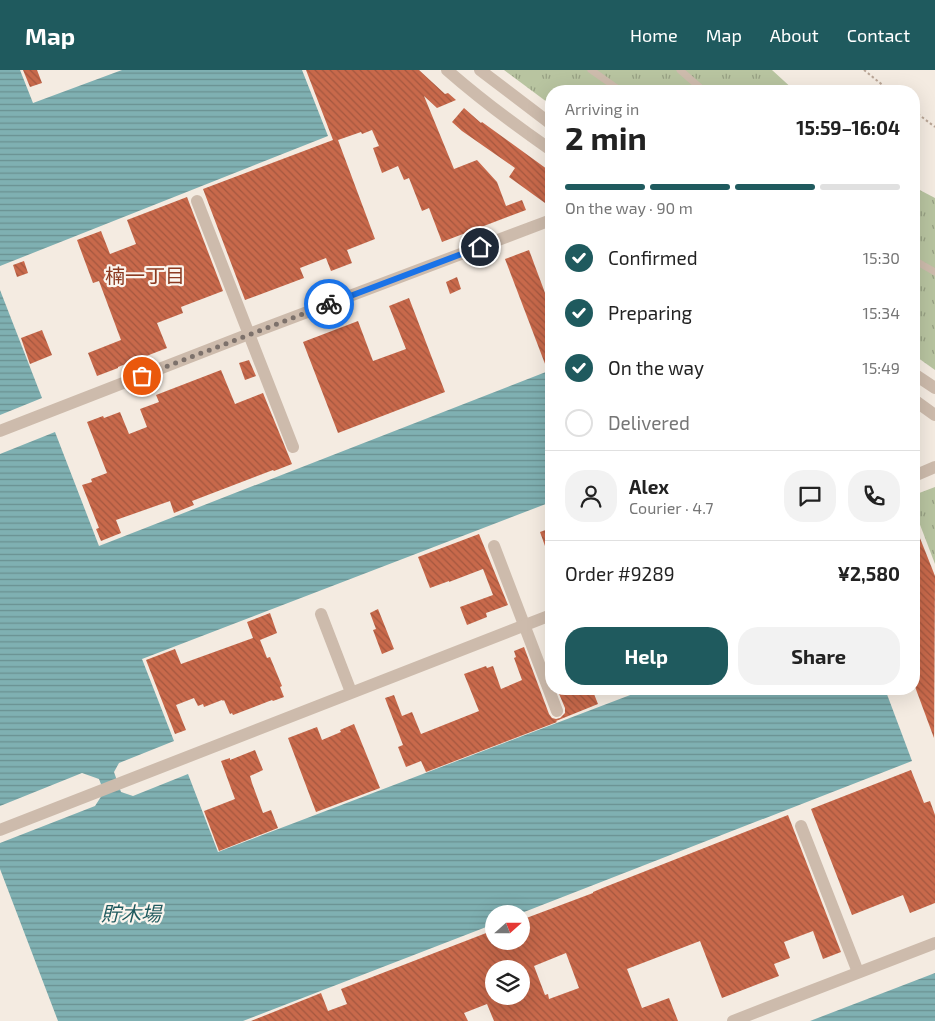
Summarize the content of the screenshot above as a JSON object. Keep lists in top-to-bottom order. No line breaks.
{"districts":["楠一丁目"],"water":["貯木場"],"north":"right","page":{"header":"Map","nav":["Home","Map","About","Contact"],"heading":["2 min","Arriving in","15:59–16:04"],"panel":["Alex","Courier · 4.7","Order #9289","¥2,580"],"bar":"On the way · 90 m","list":[["Confirmed","15:30"],["Preparing","15:34"],["On the way","15:49"],"Delivered"],"buttons":["Help","Share"]}}
